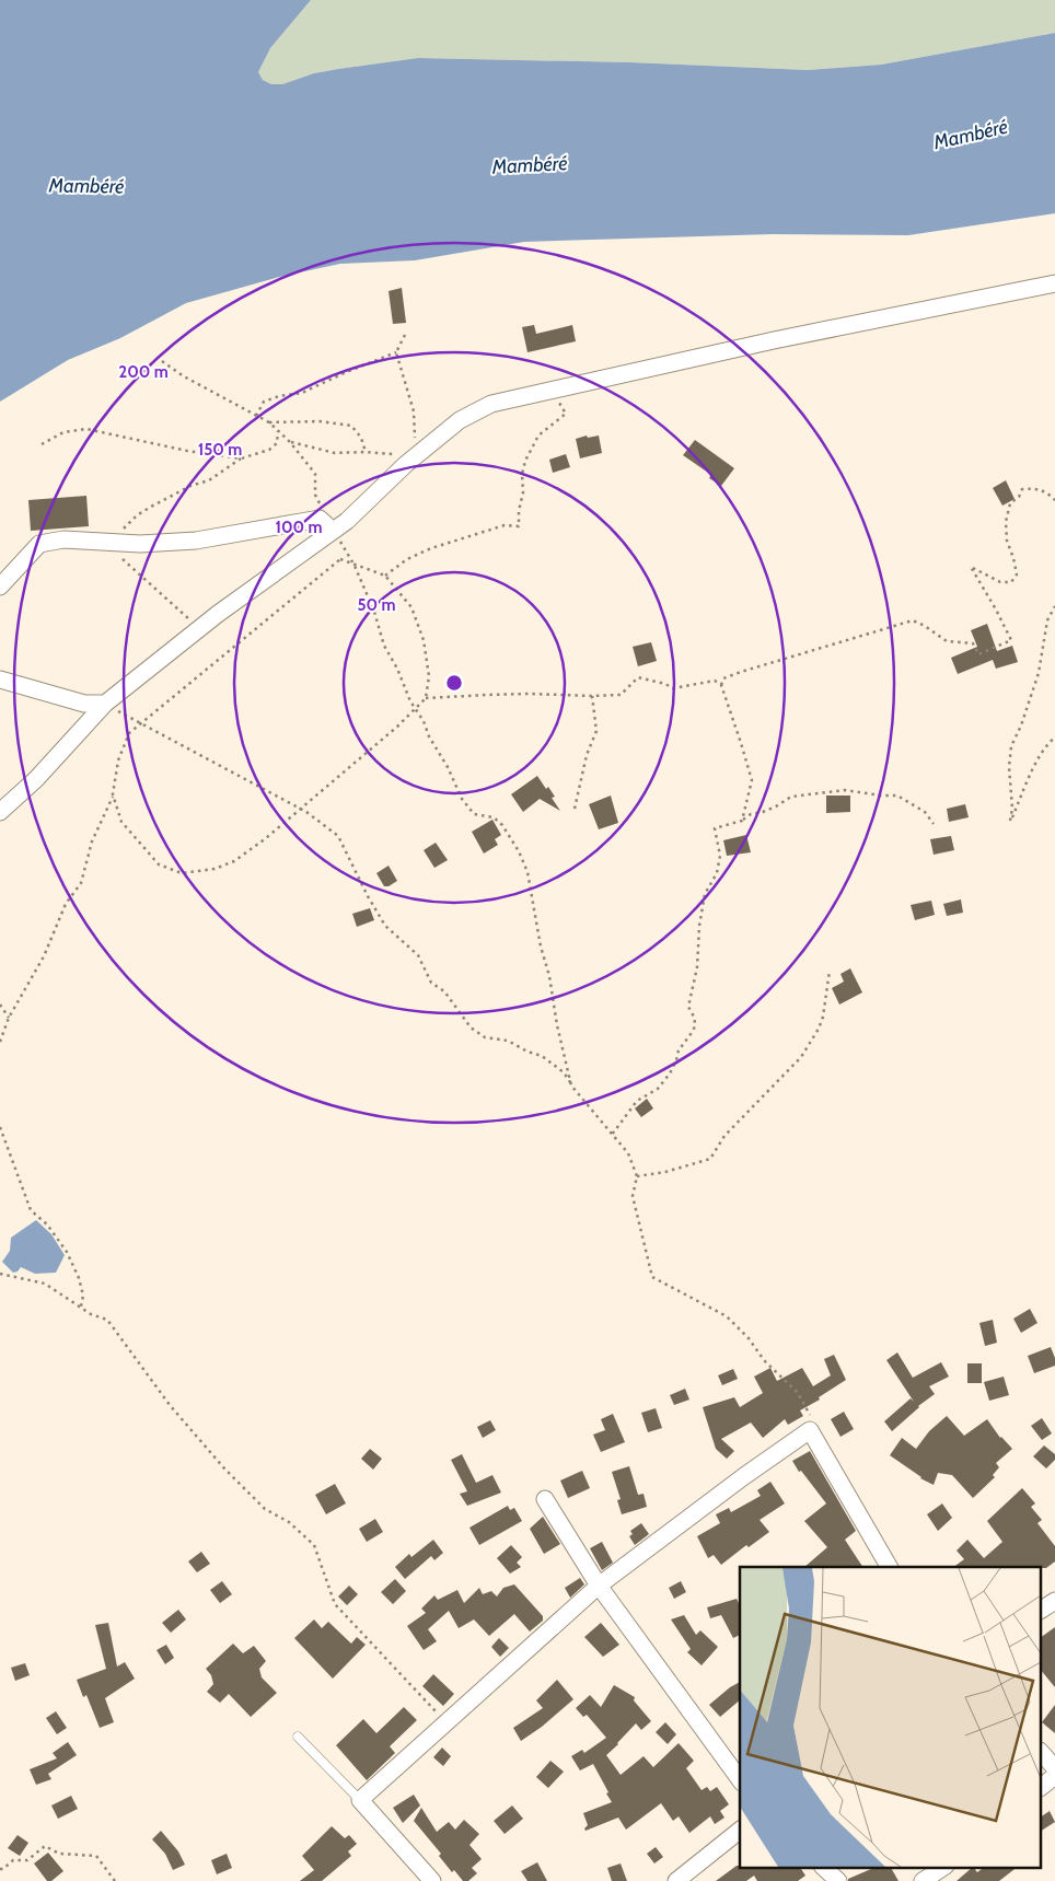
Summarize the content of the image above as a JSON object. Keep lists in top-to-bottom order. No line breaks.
{"water":["Mambéré"],"rings":["200 m","150 m","100 m","50 m"]}
